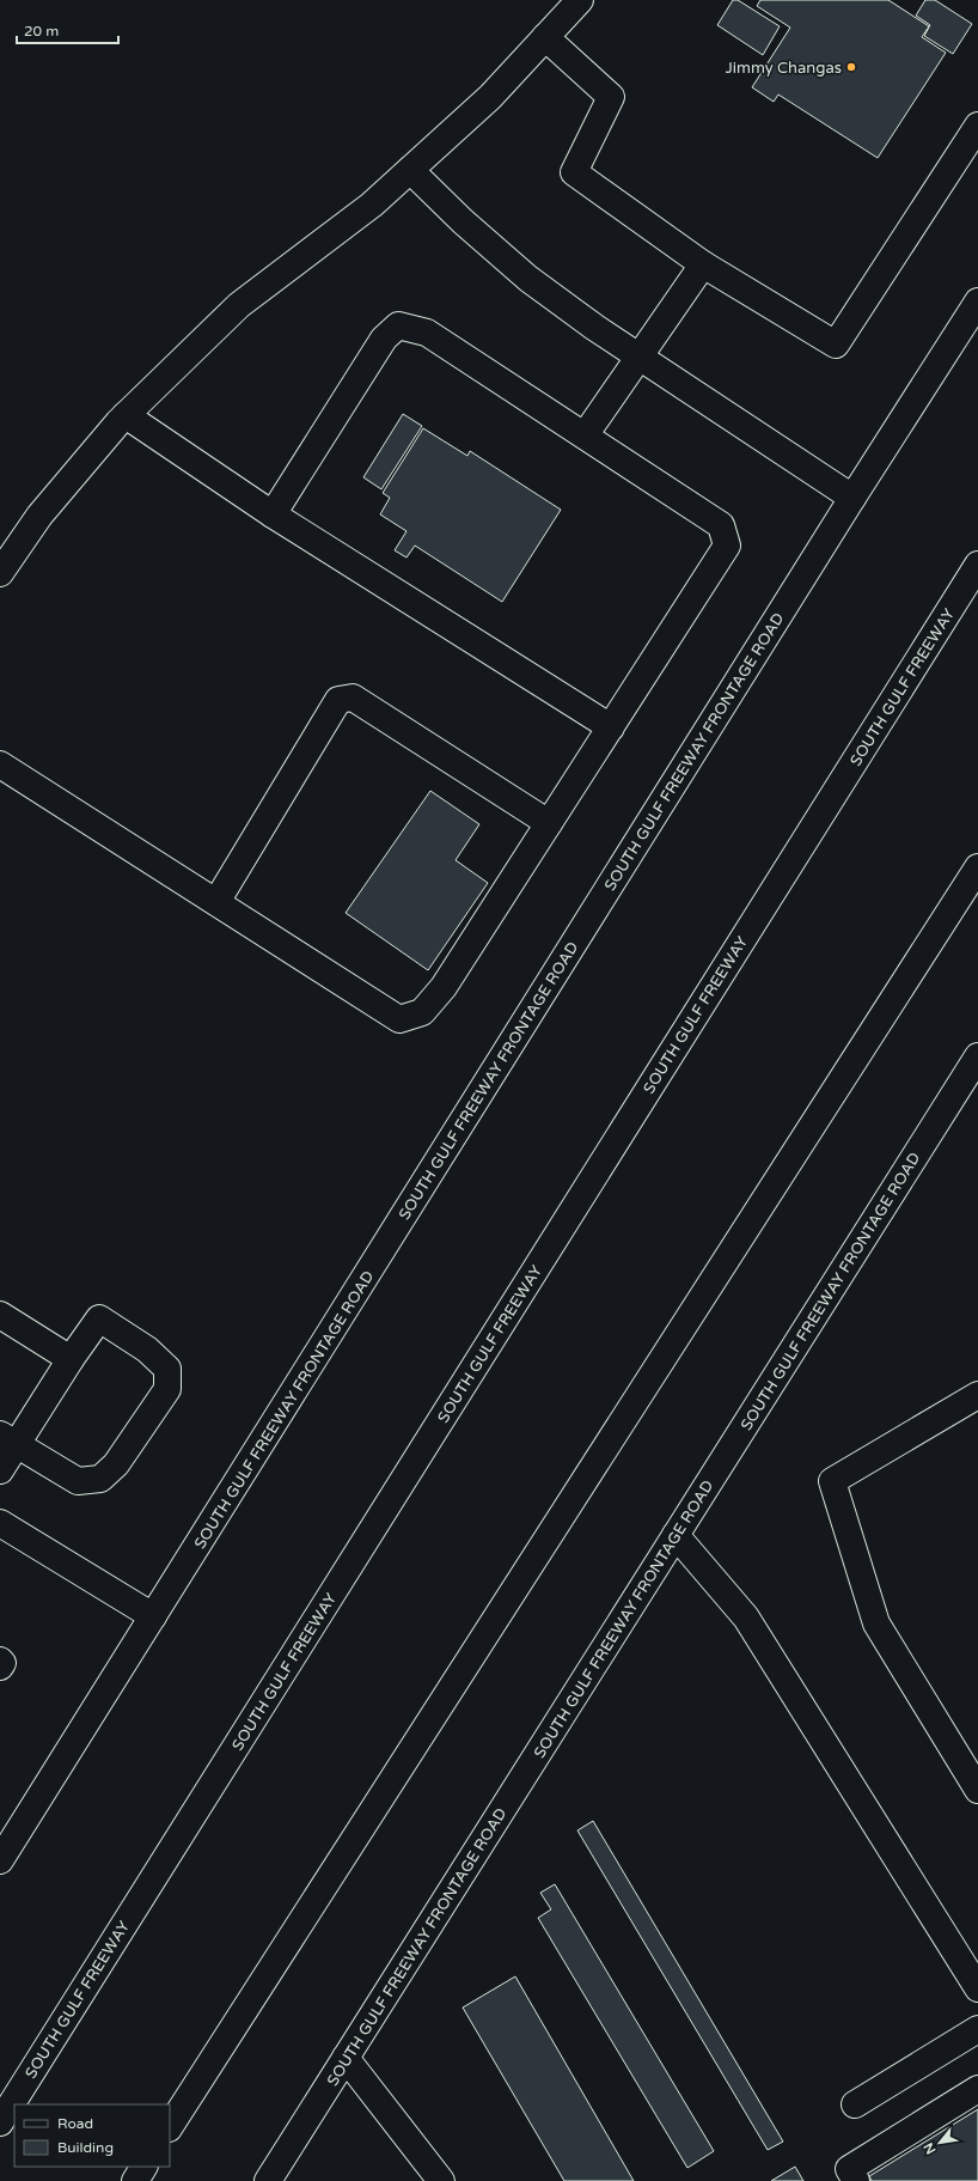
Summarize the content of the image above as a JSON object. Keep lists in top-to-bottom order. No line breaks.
{"streets":{"main road":["SOUTH GULF FREEWAY","SOUTH GULF FREEWAY FRONTAGE ROAD"]},"places":["Jimmy Changas"],"legend":["Road","Building"],"scale_bar":"20 m","north":"bottom left"}
